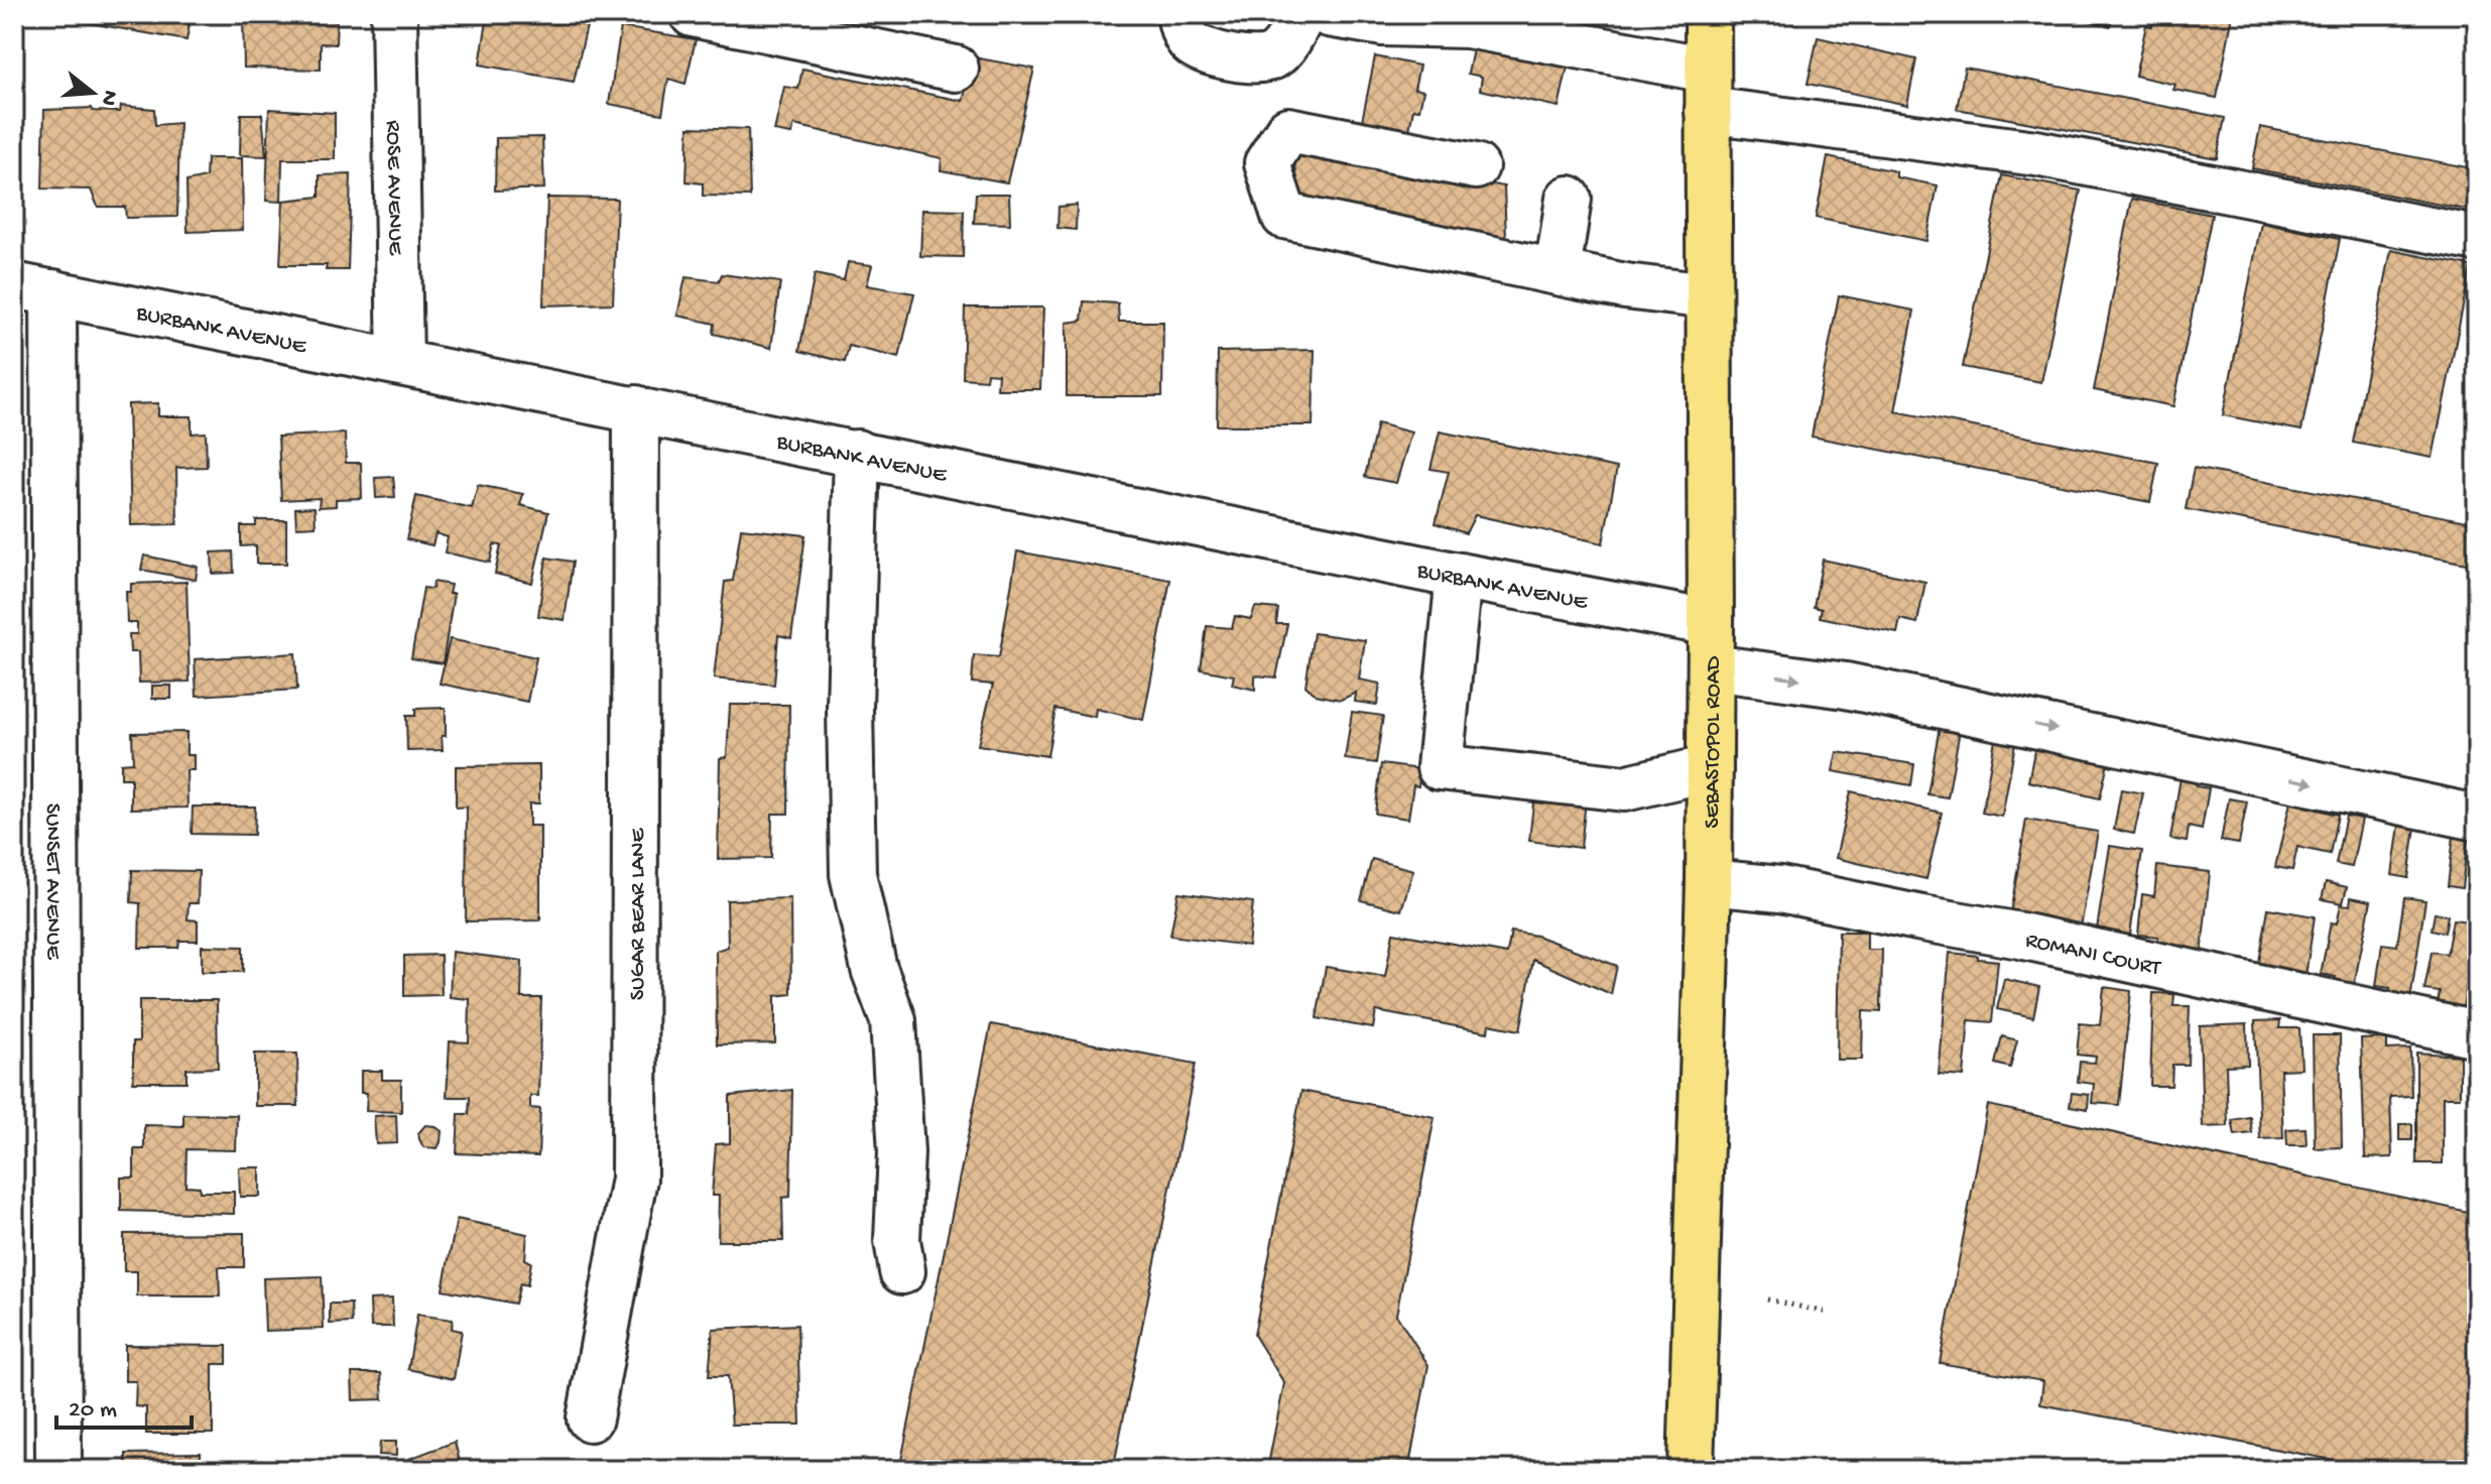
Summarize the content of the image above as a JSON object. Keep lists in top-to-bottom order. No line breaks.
{"streets":{"main road":["SEBASTOPOL ROAD"],"street":["ROSE AVENUE","BURBANK AVENUE","SUNSET AVENUE","SUGAR BEAR LANE","ROMANI COURT"]},"crossings":[["ROSE AVENUE","BURBANK AVENUE"],["BURBANK AVENUE","SEBASTOPOL ROAD"],["BURBANK AVENUE","SUNSET AVENUE"],["BURBANK AVENUE","SUGAR BEAR LANE"],["SEBASTOPOL ROAD","ROMANI COURT"]],"scale_bar":"20 m","north":"right"}
